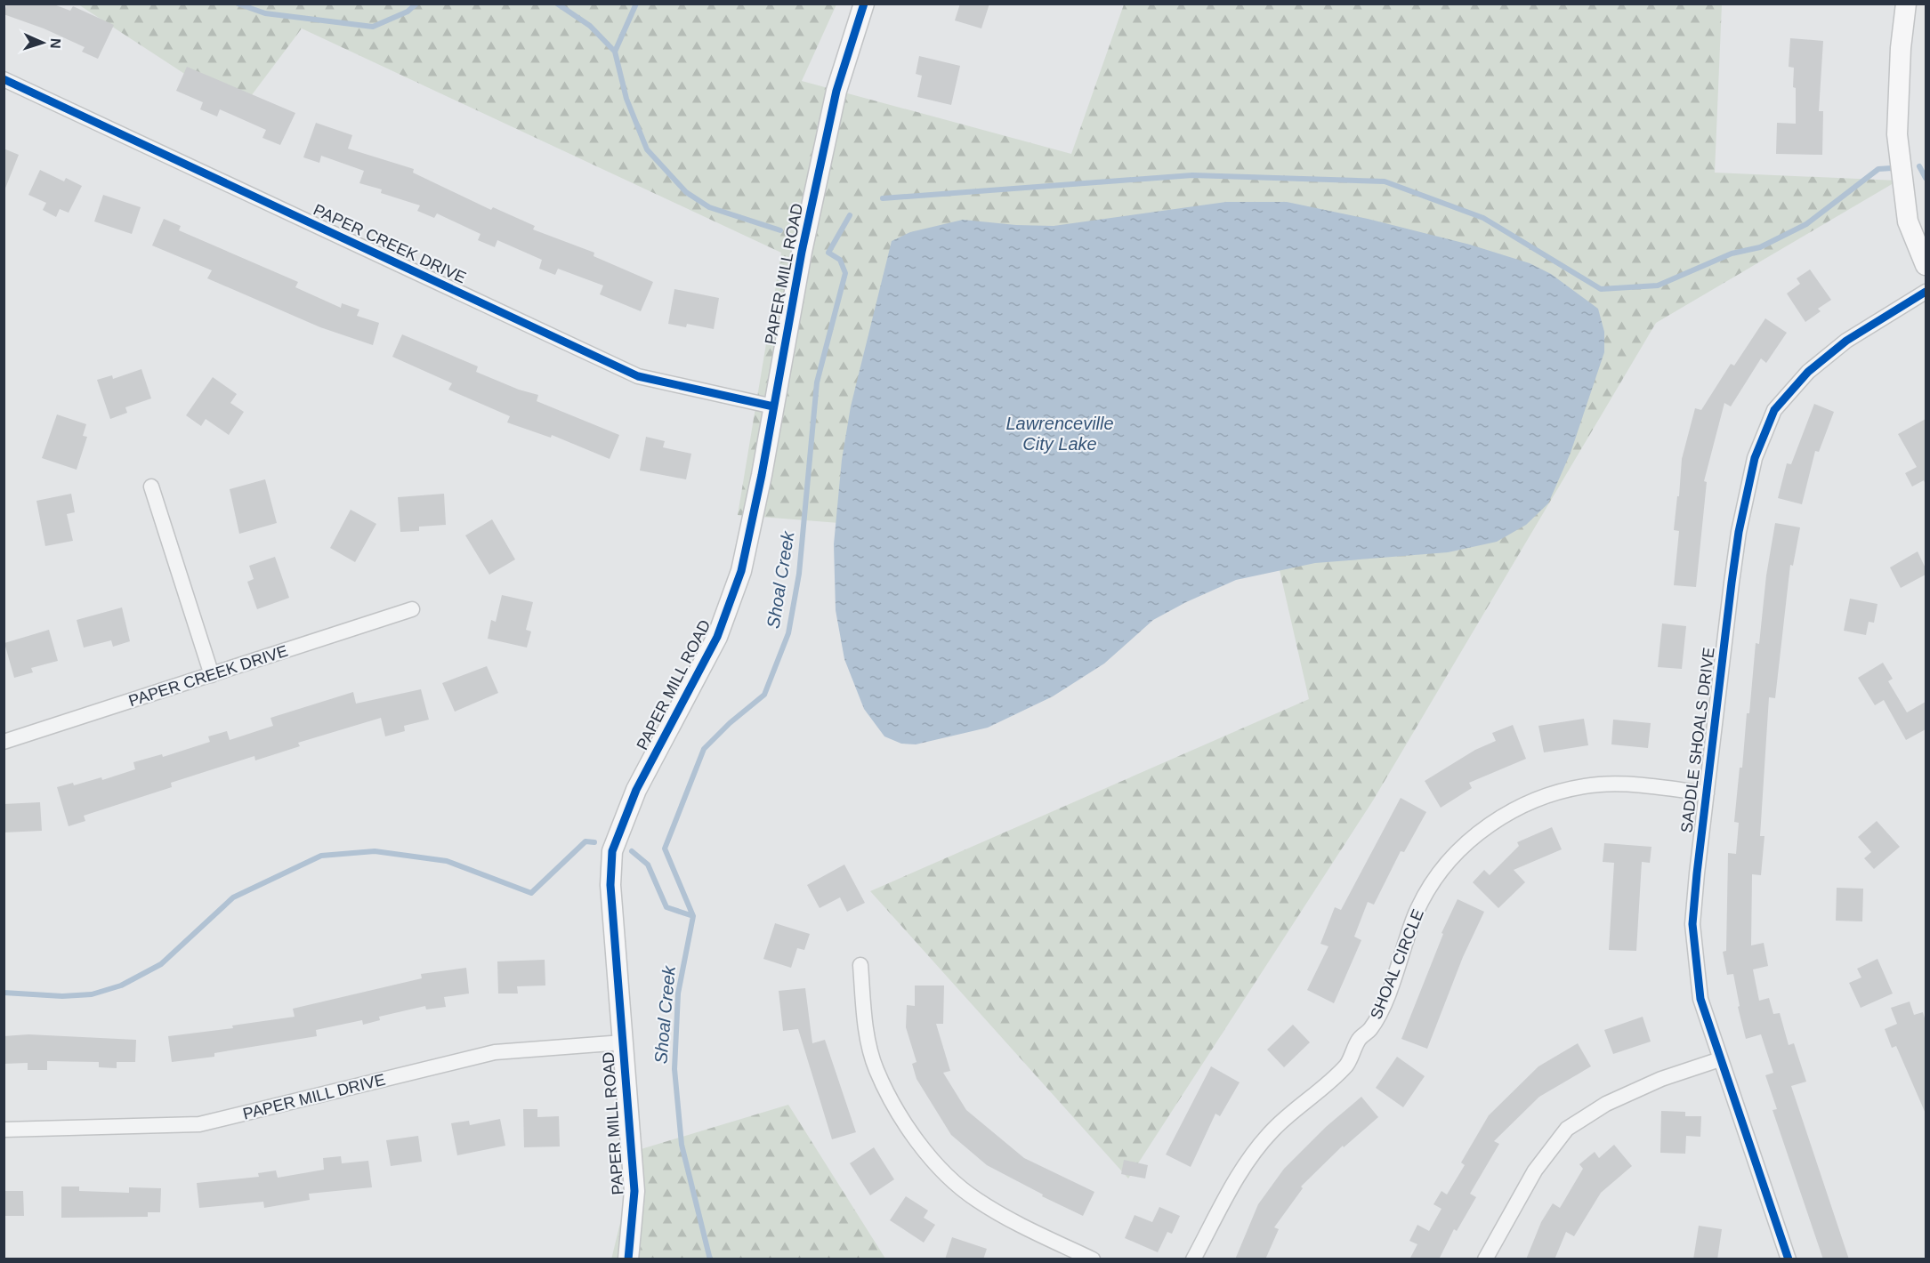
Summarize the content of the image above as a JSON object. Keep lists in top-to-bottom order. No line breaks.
{"streets":{"street":["PAPER CREEK DRIVE","PAPER MILL ROAD","SADDLE SHOALS DRIVE","SHOAL CIRCLE","PAPER MILL DRIVE"]},"crossings":[["PAPER CREEK DRIVE","PAPER MILL ROAD"],["PAPER MILL ROAD","PAPER MILL DRIVE"],["SADDLE SHOALS DRIVE","SHOAL CIRCLE"]],"water":["Lawrenceville City Lake","Shoal Creek"],"north":"right"}
